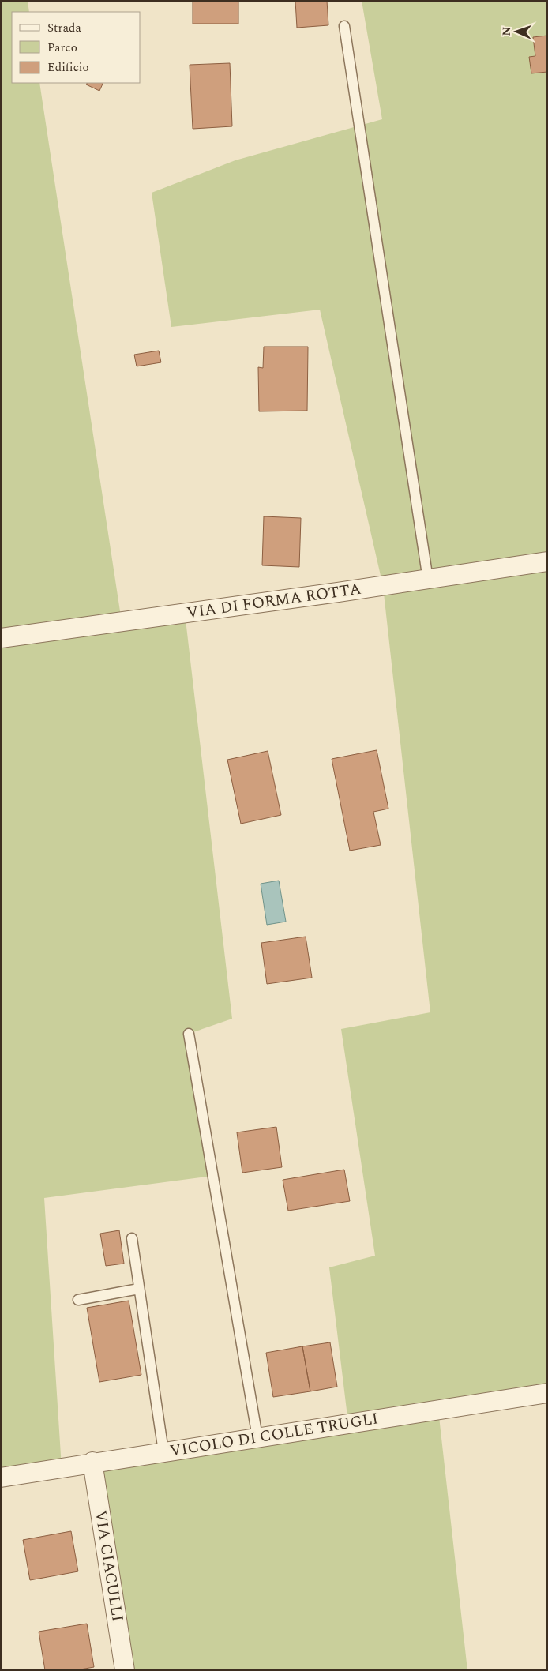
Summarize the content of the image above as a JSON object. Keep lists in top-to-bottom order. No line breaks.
{"streets":{"street":["VIA DI FORMA ROTTA","VICOLO DI COLLE TRUGLI","VIA CIACULLI"]},"crossings":[["VICOLO DI COLLE TRUGLI","VIA CIACULLI"]],"legend":["Strada","Parco","Edificio"],"north":"left"}
